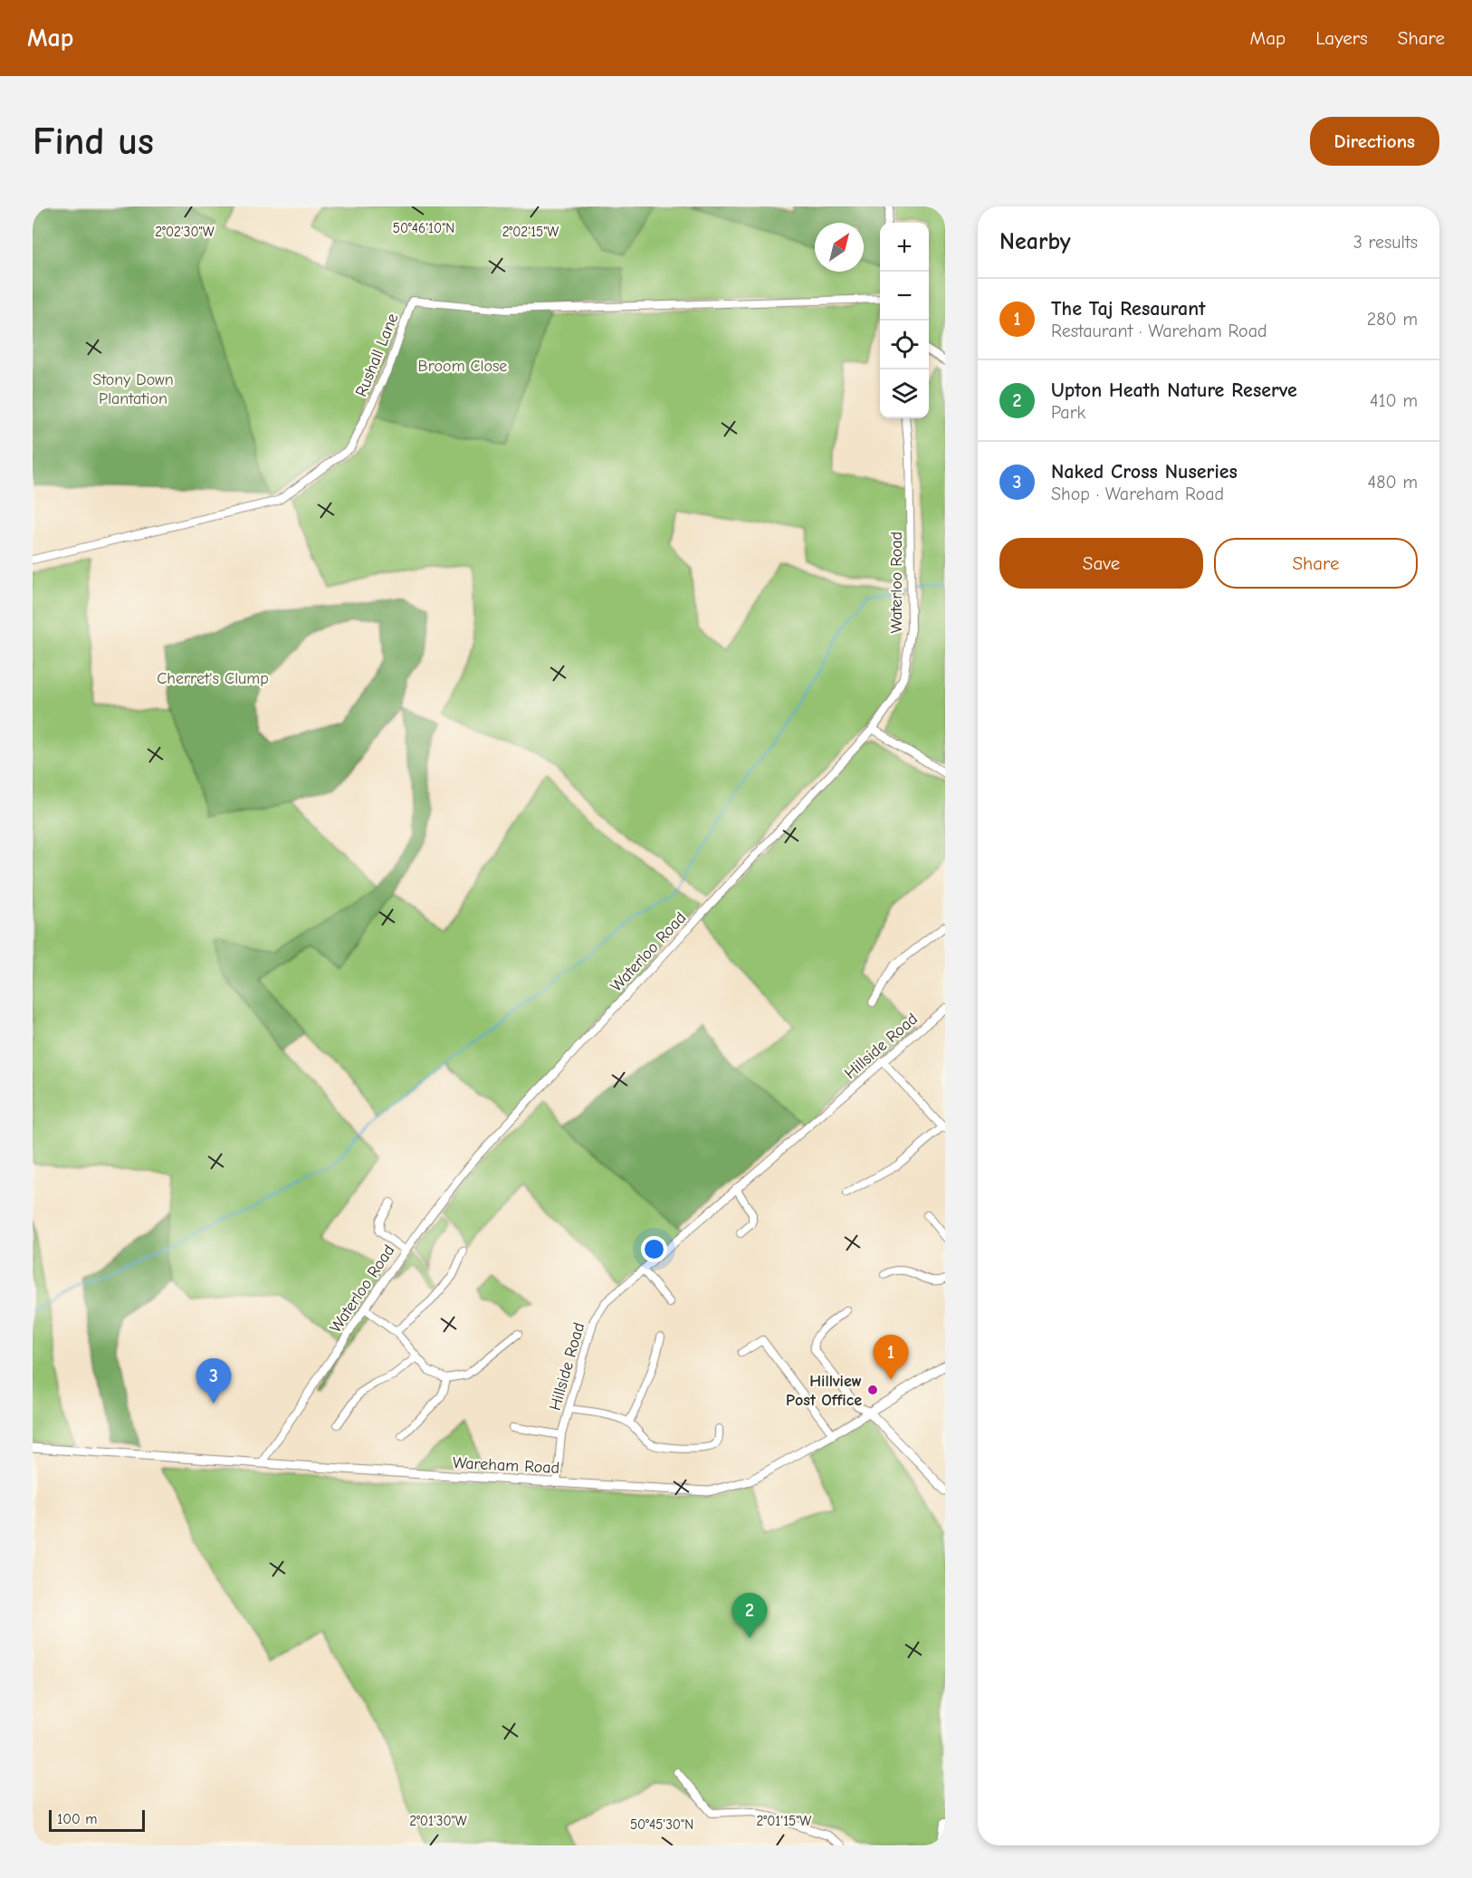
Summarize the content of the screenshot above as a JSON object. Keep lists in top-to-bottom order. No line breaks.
{"streets":{"street":["Rushall Lane","Waterloo Road","Hillside Road","Wareham Road"]},"crossings":[["Waterloo Road","Wareham Road"],["Hillside Road","Wareham Road"]],"parks":["Broom Close","Stony Down Plantation","Cherret's Clump"],"places":["Hillview Post Office"],"scale_bar":"100 m","north":"top right","page":{"header":"Map","nav":["Map","Layers","Share"],"buttons":["Directions",["Save","Share"]],"title":"Find us","heading":["Nearby","3 results"],"map_buttons":["+","−"],"list":[{"mark":"1","name":"The Taj Resaurant","note":"Restaurant · Wareham Road","value":"280 m"},{"mark":"2","name":"Upton Heath Nature Reserve","note":"Park","value":"410 m"},{"mark":"3","name":"Naked Cross Nuseries","note":"Shop · Wareham Road","value":"480 m"}],"pins":["1","3","2"],"scale":"100 m"},"coordinates":["50°46'10\"N","2°02'30\"W","2°02'15\"W","2°01'30\"W","2°01'15\"W","50°45'30\"N"]}
